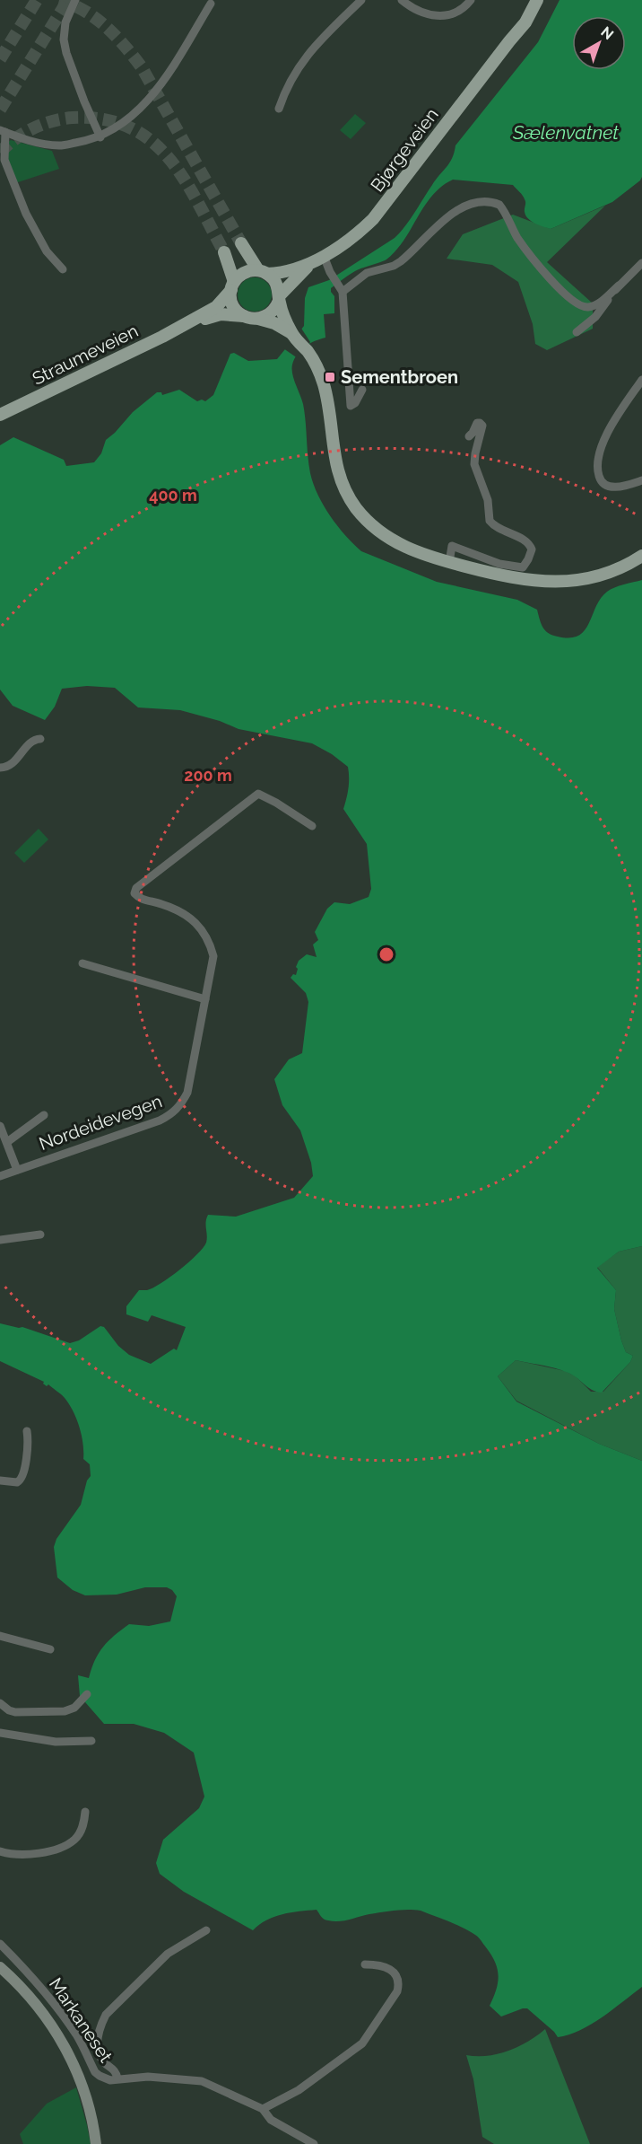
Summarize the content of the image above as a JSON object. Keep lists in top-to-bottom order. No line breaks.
{"streets":{"main road":["Bjørgeveien","Straumeveien"],"street":["Nordeidevegen","Markaneset"]},"water":["Sælenvatnet"],"places":{"transit":["Sementbroen"]},"north":"top right","rings":["400 m","200 m"]}
